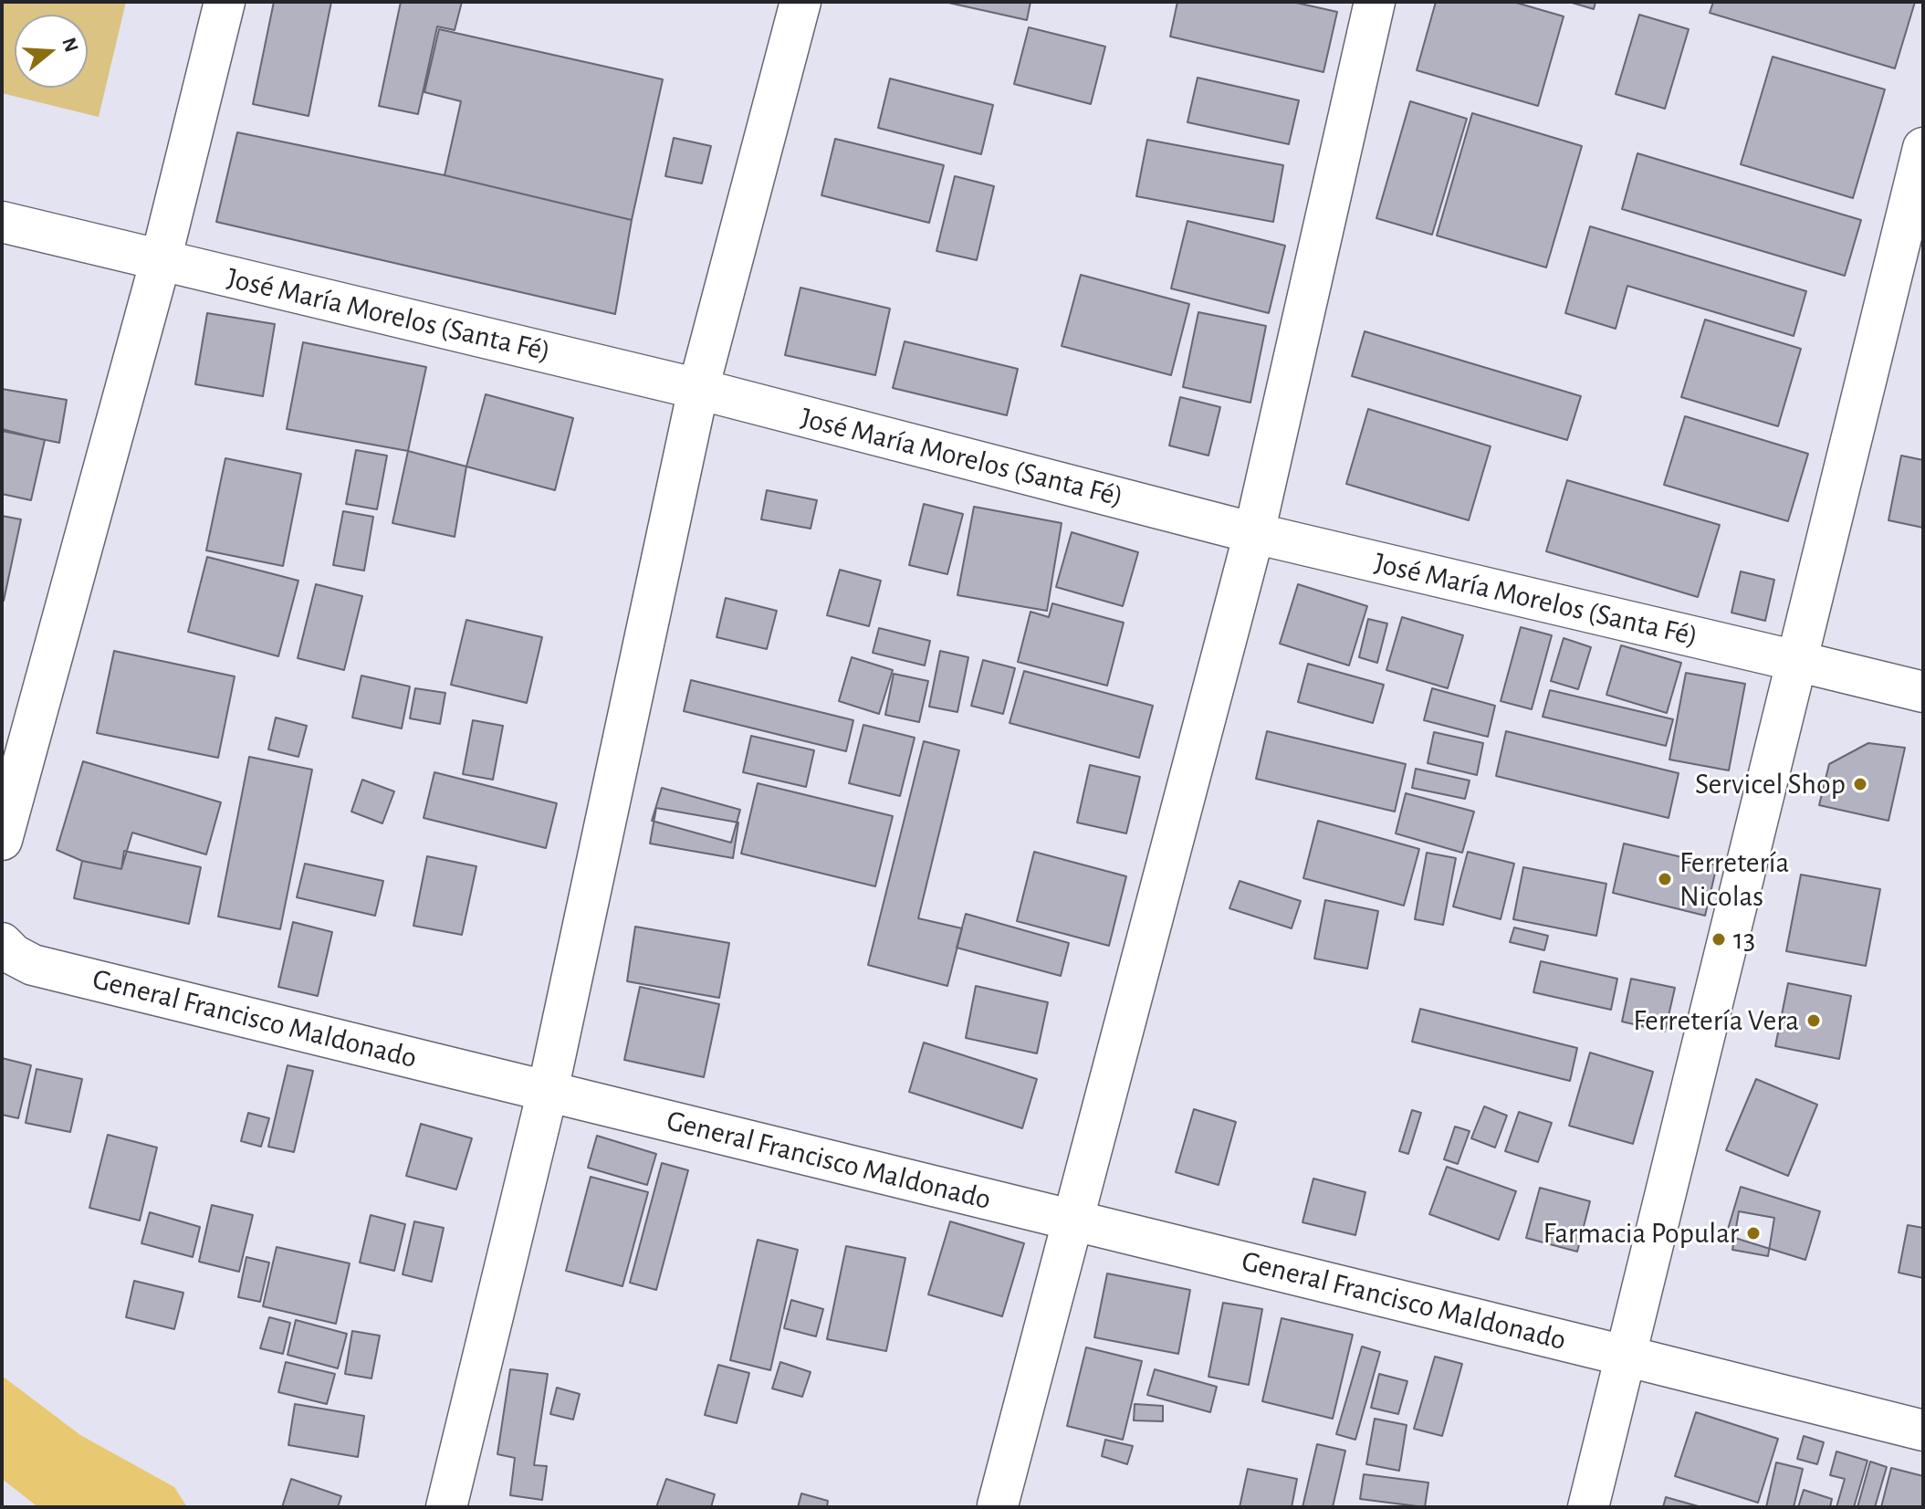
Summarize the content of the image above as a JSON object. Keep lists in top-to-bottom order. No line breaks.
{"streets":{"street":["José María Morelos (Santa Fé)","General Francisco Maldonado"]},"places":["Servicel Shop","Ferretería Nicolas","13","Ferretería Vera","Farmacia Popular"],"north":"right"}
